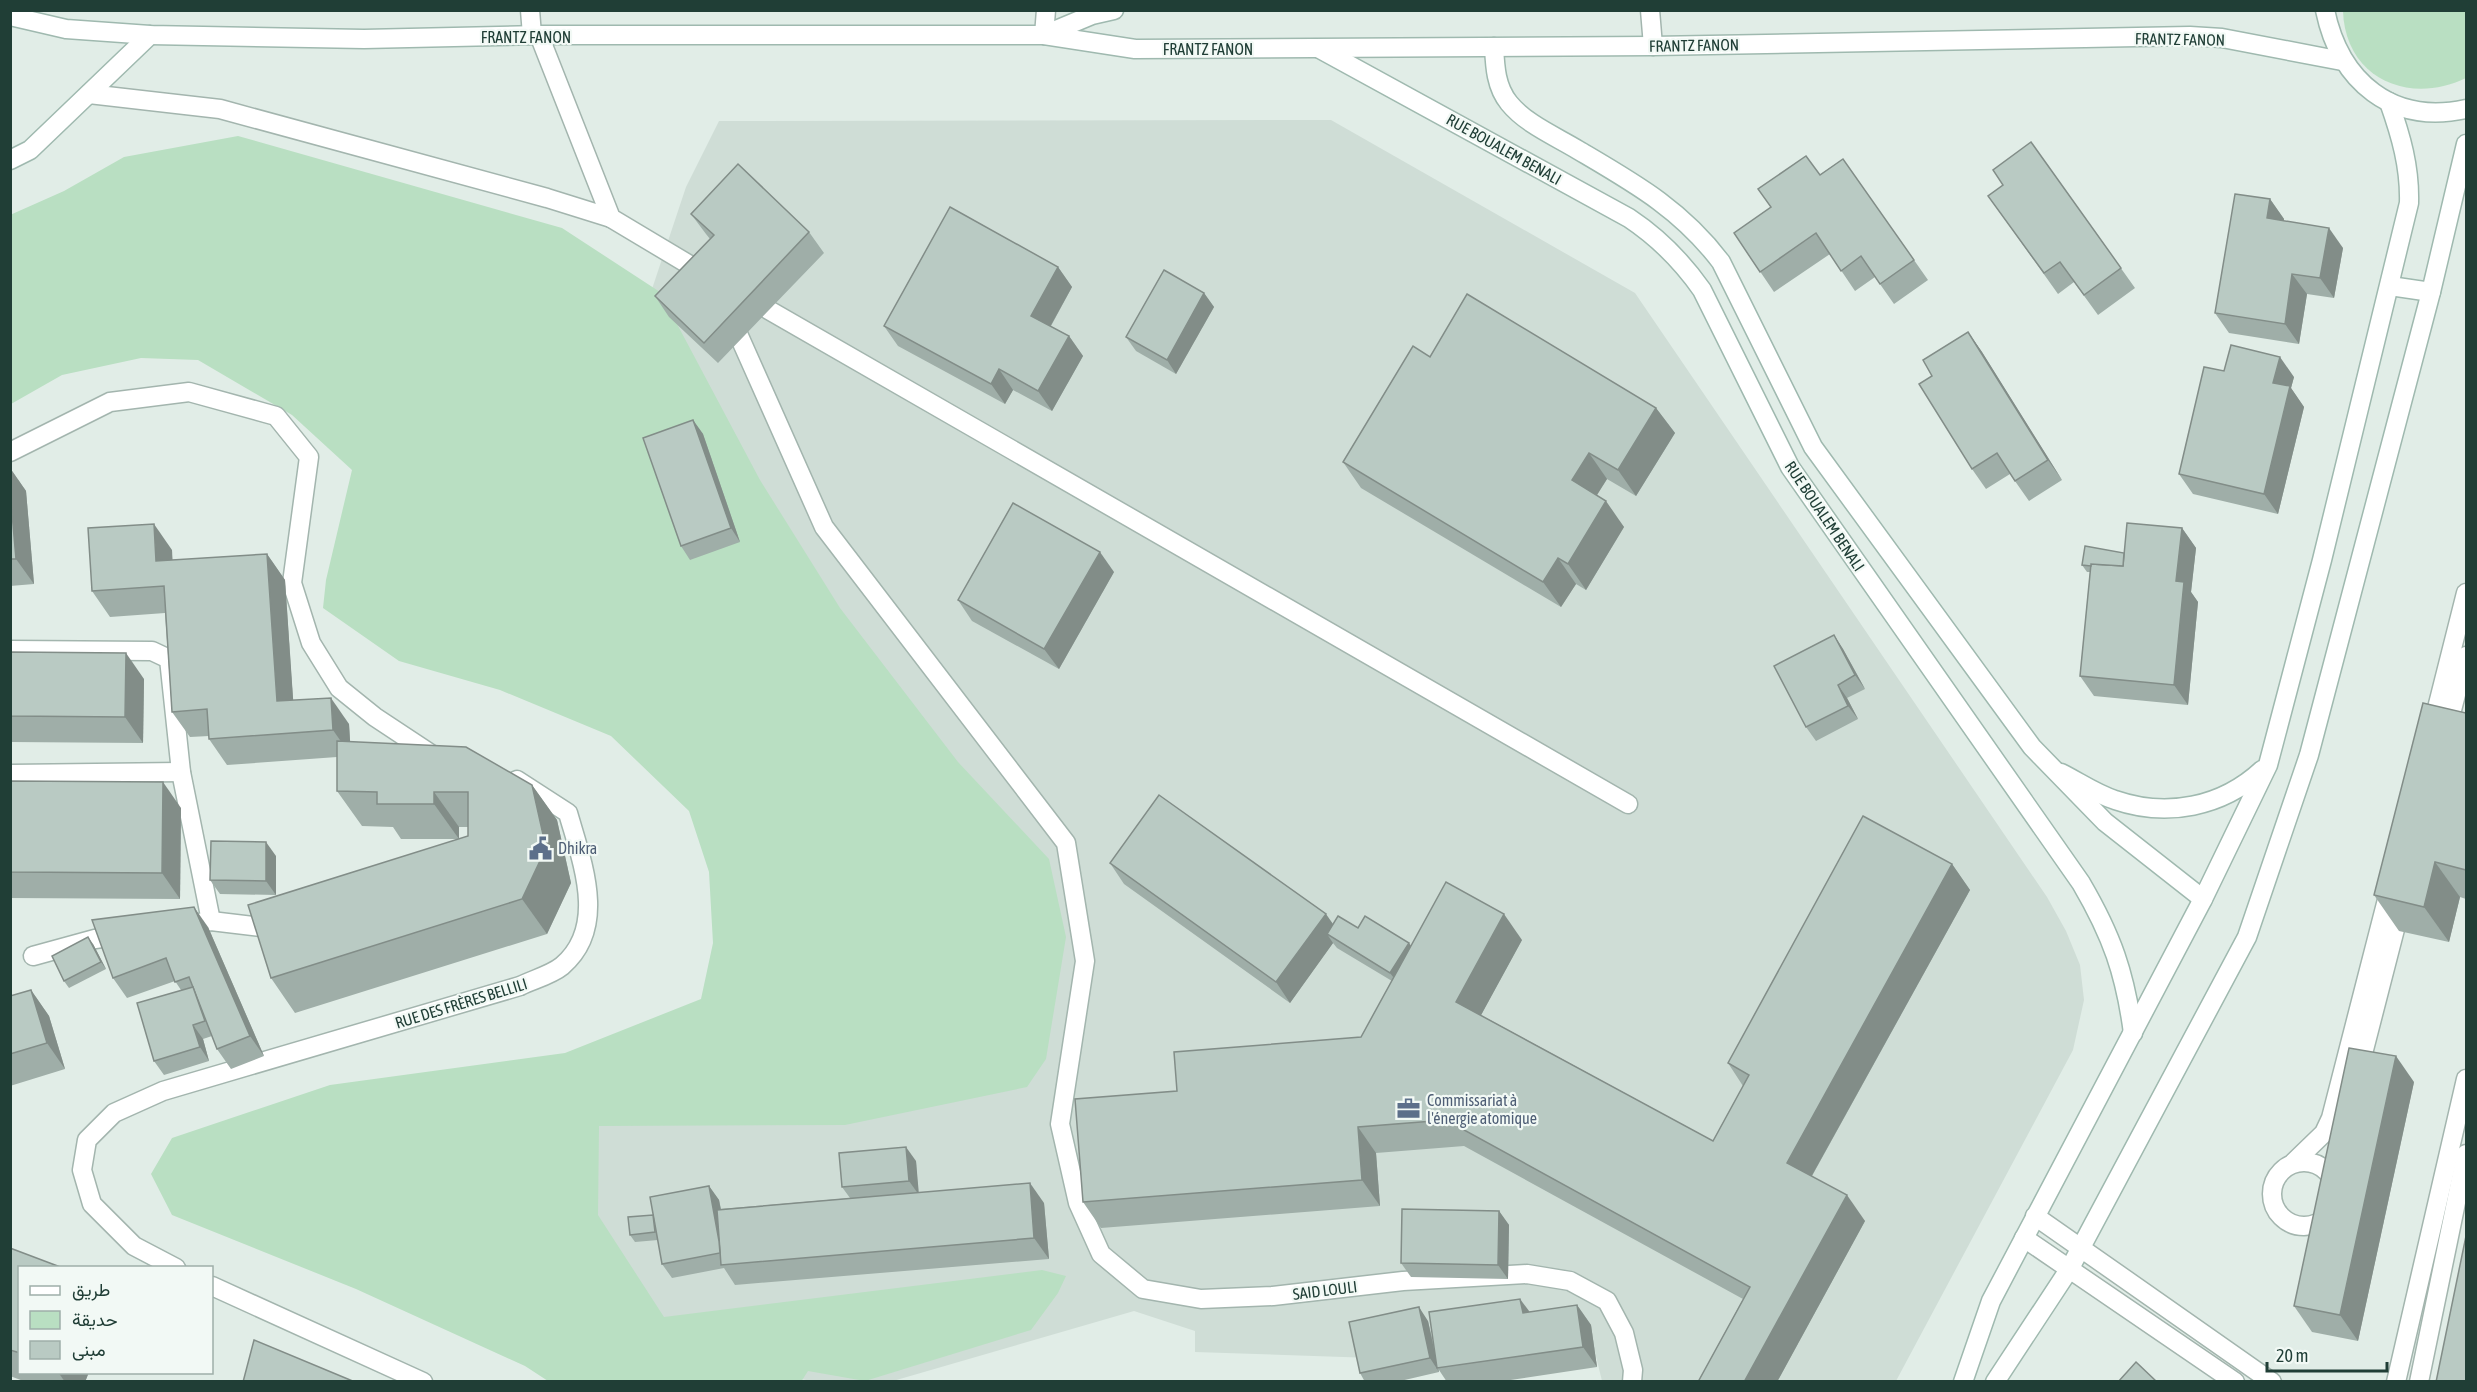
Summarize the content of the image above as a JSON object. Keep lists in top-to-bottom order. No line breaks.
{"streets":{"street":["FRANTZ FANON","RUE BOUALEM BENALI","RUE DES FRÈRES BELLILI","SAID LOULI"]},"crossings":[["FRANTZ FANON","RUE BOUALEM BENALI"]],"places":{"public building":["Dhikra"],"office":["Commissariat à l'énergie atomique"]},"legend":["طريق","حديقة","مبنى"],"scale_bar":"20 m"}
